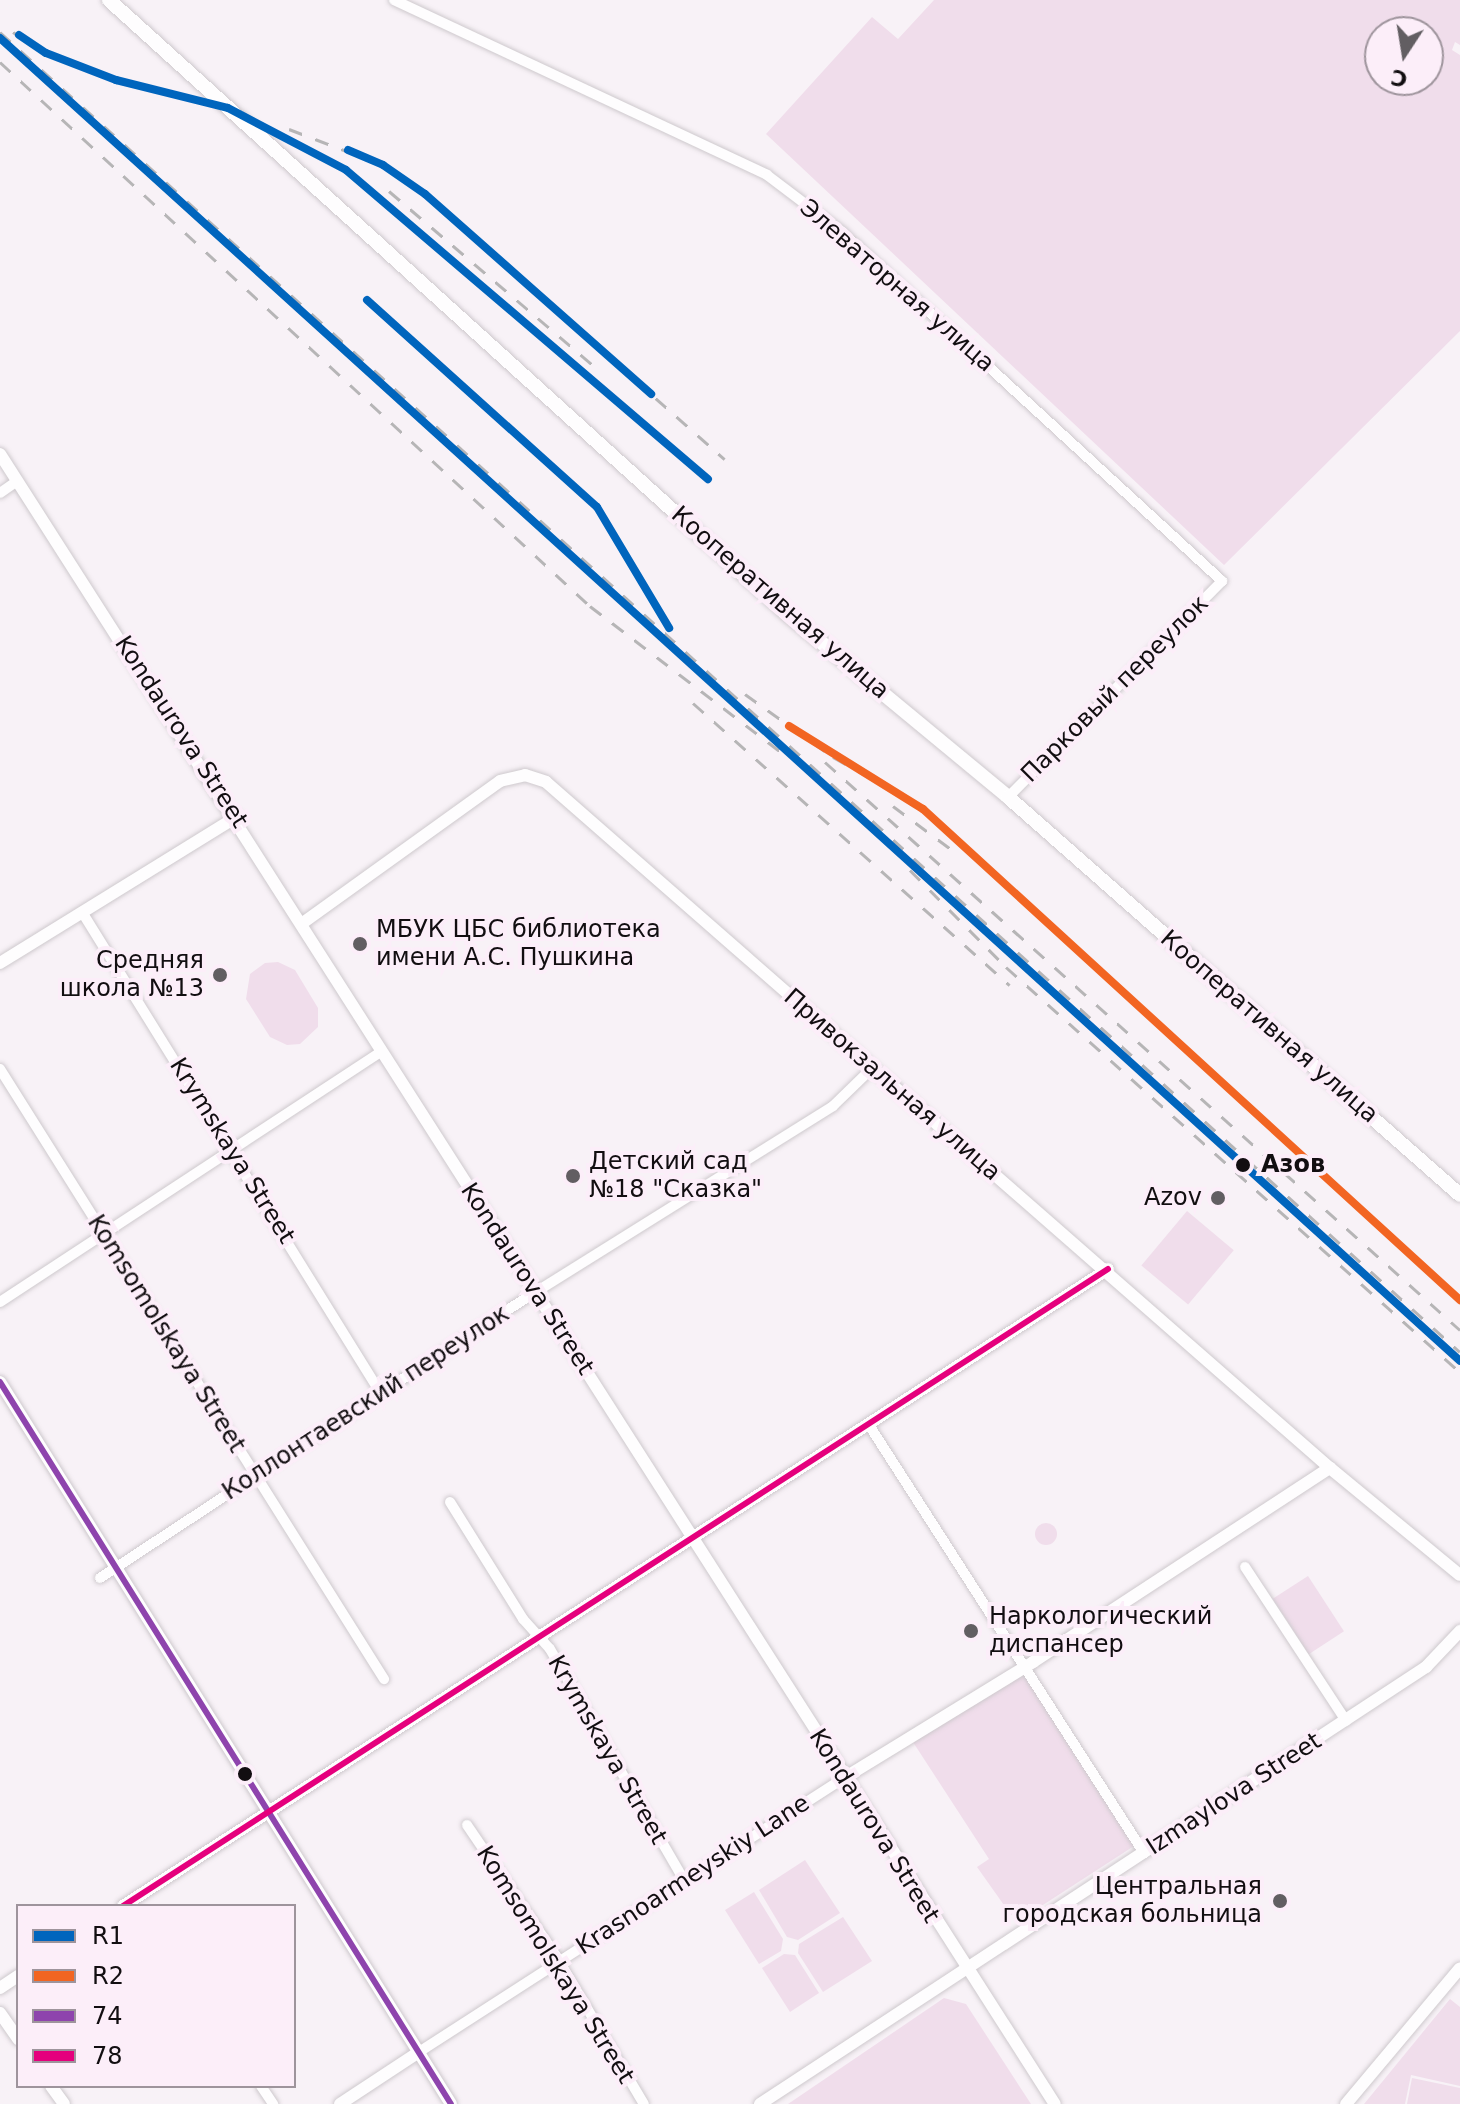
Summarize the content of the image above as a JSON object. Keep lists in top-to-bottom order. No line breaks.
{"streets":{"main road":["Кооперативная улица"],"street":["Элеваторная улица","Парковый переулок","Kondaurova Street","Привокзальная улица","Krymskaya Street","Komsomolskaya Street","Коллонтаевский переулок","Izmaylova Street","Krasnoarmeyskiy Lane"]},"crossings":[["Элеваторная улица","Парковый переулок"],["Кооперативная улица","Парковый переулок"],["Kondaurova Street","Привокзальная улица"],["Kondaurova Street","Коллонтаевский переулок"],["Kondaurova Street","Izmaylova Street"],["Kondaurova Street","Krasnoarmeyskiy Lane"],["Привокзальная улица","Коллонтаевский переулок"],["Привокзальная улица","Krasnoarmeyskiy Lane"],["Krymskaya Street","Коллонтаевский переулок"],["Krymskaya Street","Krasnoarmeyskiy Lane"],["Komsomolskaya Street","Коллонтаевский переулок"],["Komsomolskaya Street","Krasnoarmeyskiy Lane"]],"places":["МБУК ЦБС библиотека имени А.С. Пушкина","Средняя школа №13","Азов","Детский сад №18 \"Сказка\"","Azov","Наркологический диспансер","Центральная городская больница"],"lines":["transit line R1","transit line R2","transit line 78","transit line 74"],"legend":["R1","R2","74","78"],"north":"bottom"}
